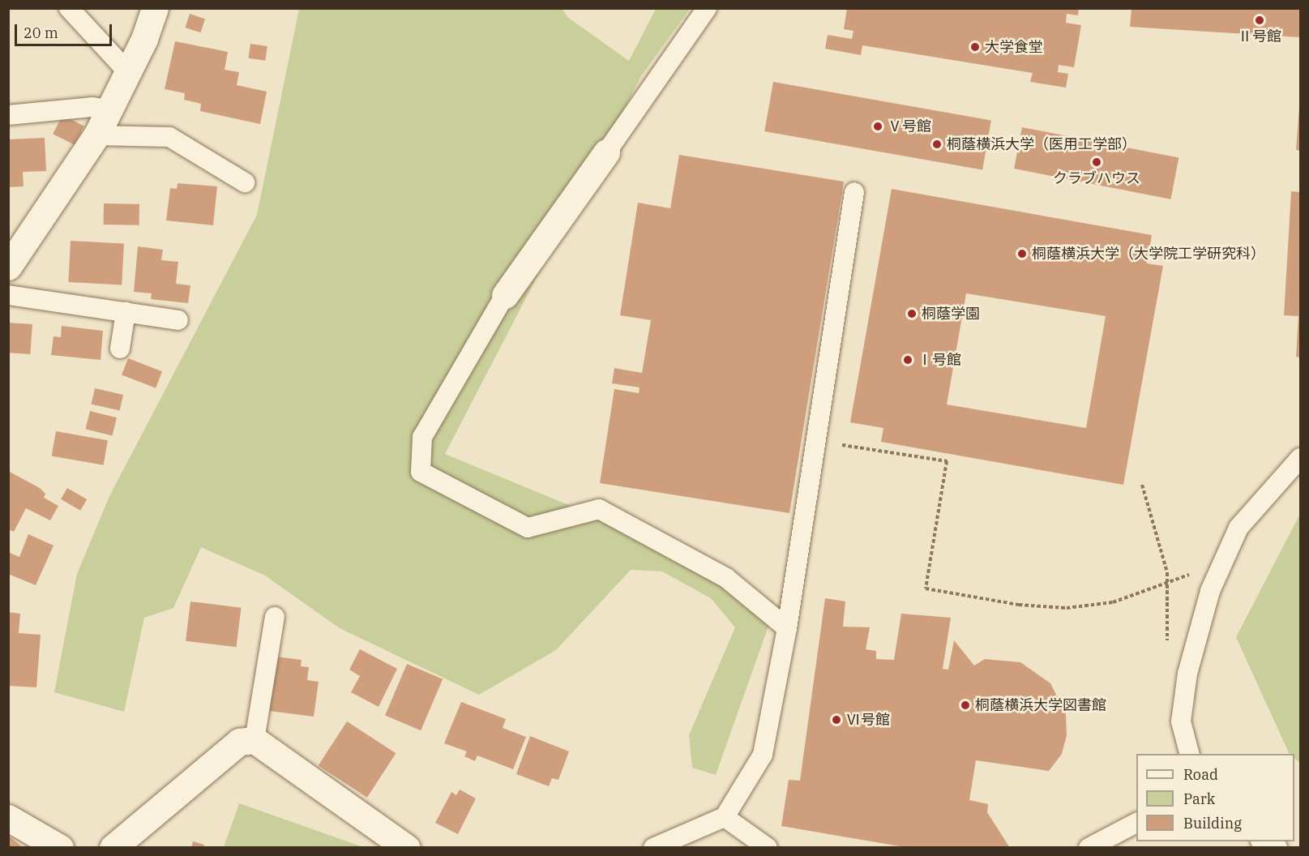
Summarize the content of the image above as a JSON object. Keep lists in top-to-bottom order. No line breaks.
{"places":["Ⅱ号館","大学食堂","Ⅴ号館","桐蔭横浜大学（医用工学部）","クラブハウス","桐蔭横浜大学（大学院工学研究科）","桐蔭学園","Ⅰ号館","桐蔭横浜大学図書館","Ⅵ号館"],"legend":["Road","Park","Building"],"scale_bar":"20 m"}
